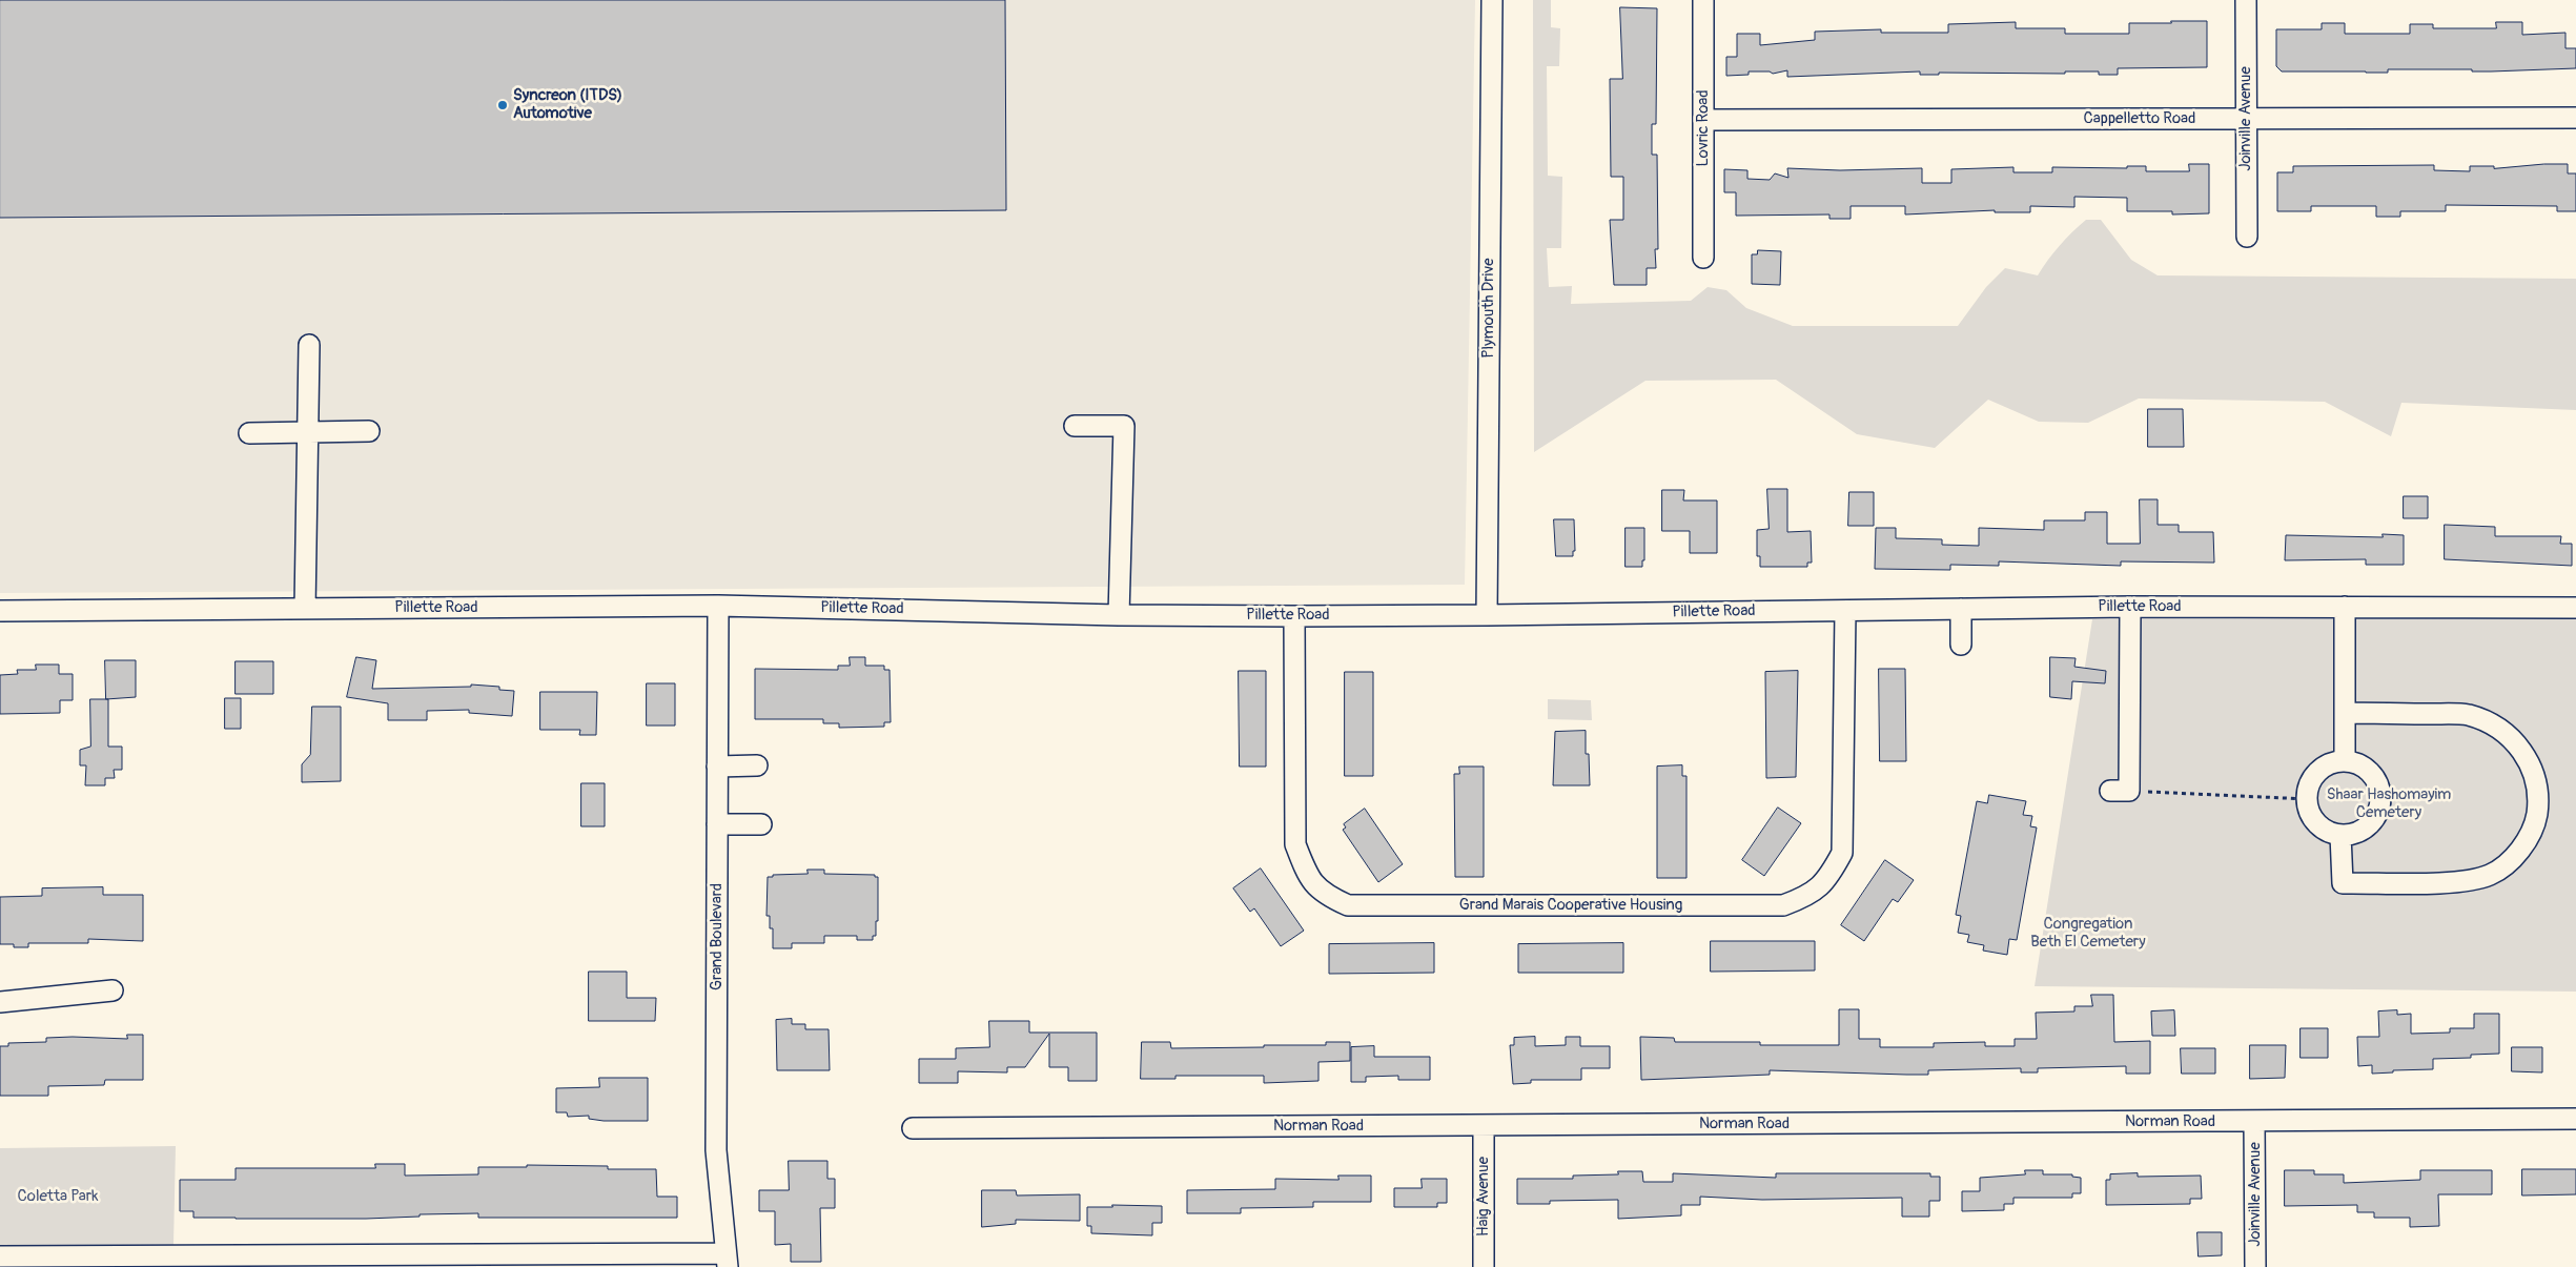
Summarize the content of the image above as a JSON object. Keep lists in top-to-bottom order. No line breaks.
{"streets":{"street":["Cappelletto Road","Joinville Avenue","Lovric Road","Plymouth Drive","Pillette Road","Grand Marais Cooperative Housing","Grand Boulevard","Norman Road","Haig Avenue"]},"crossings":[["Cappelletto Road","Joinville Avenue"],["Cappelletto Road","Lovric Road"],["Joinville Avenue","Norman Road"],["Plymouth Drive","Pillette Road"],["Pillette Road","Grand Marais Cooperative Housing"],["Pillette Road","Grand Boulevard"],["Norman Road","Haig Avenue"]],"parks":["Shaar Hashomayim Cemetery","Congregation Beth El Cemetery","Coletta Park"],"places":["Syncreon (ITDS) Automotive"]}
